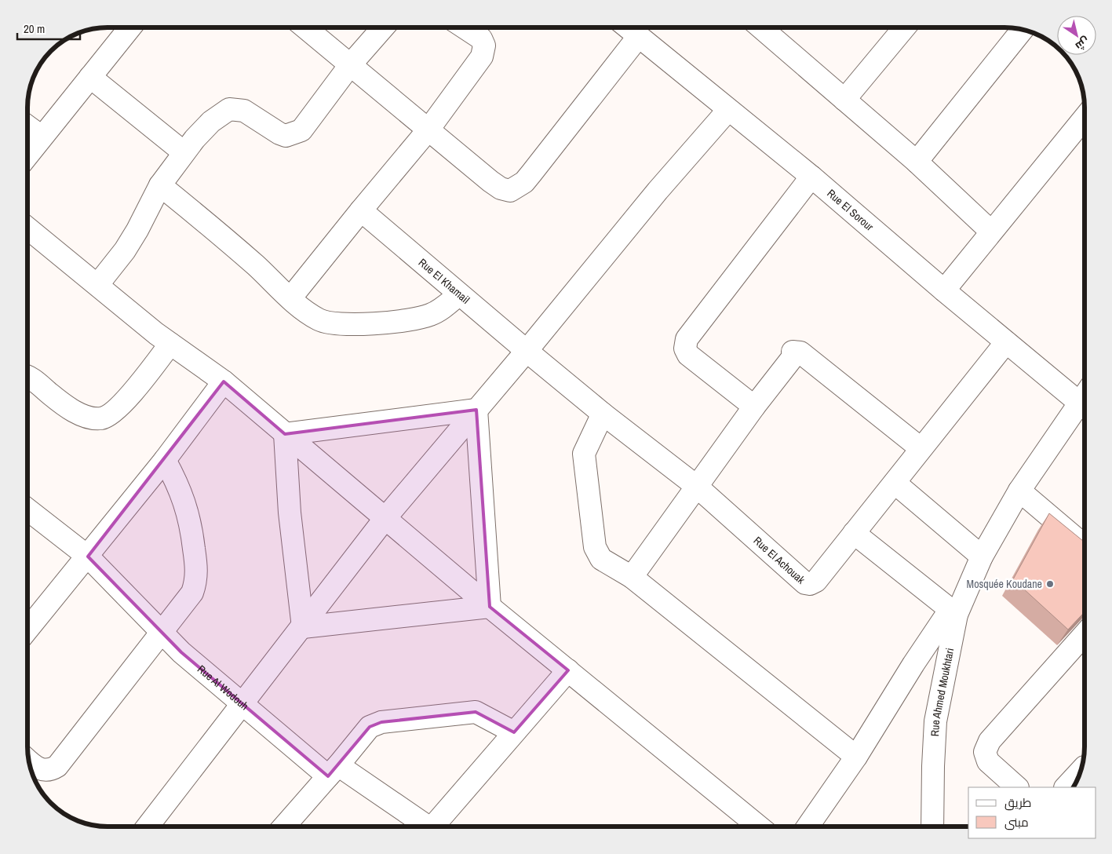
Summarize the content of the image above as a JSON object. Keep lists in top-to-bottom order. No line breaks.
{"streets":{"street":["Rue El Sorour","Rue El Khamail","Rue El Achouak","Rue Al Wodouh","Rue Ahmed Moukhtari"]},"crossings":[["Rue El Sorour","Rue El Achouak"],["Rue El Khamail","Rue El Achouak"]],"places":["Mosquée Koudane"],"legend":["طريق","مبنى"],"scale_bar":"20 m","north":"bottom right"}
